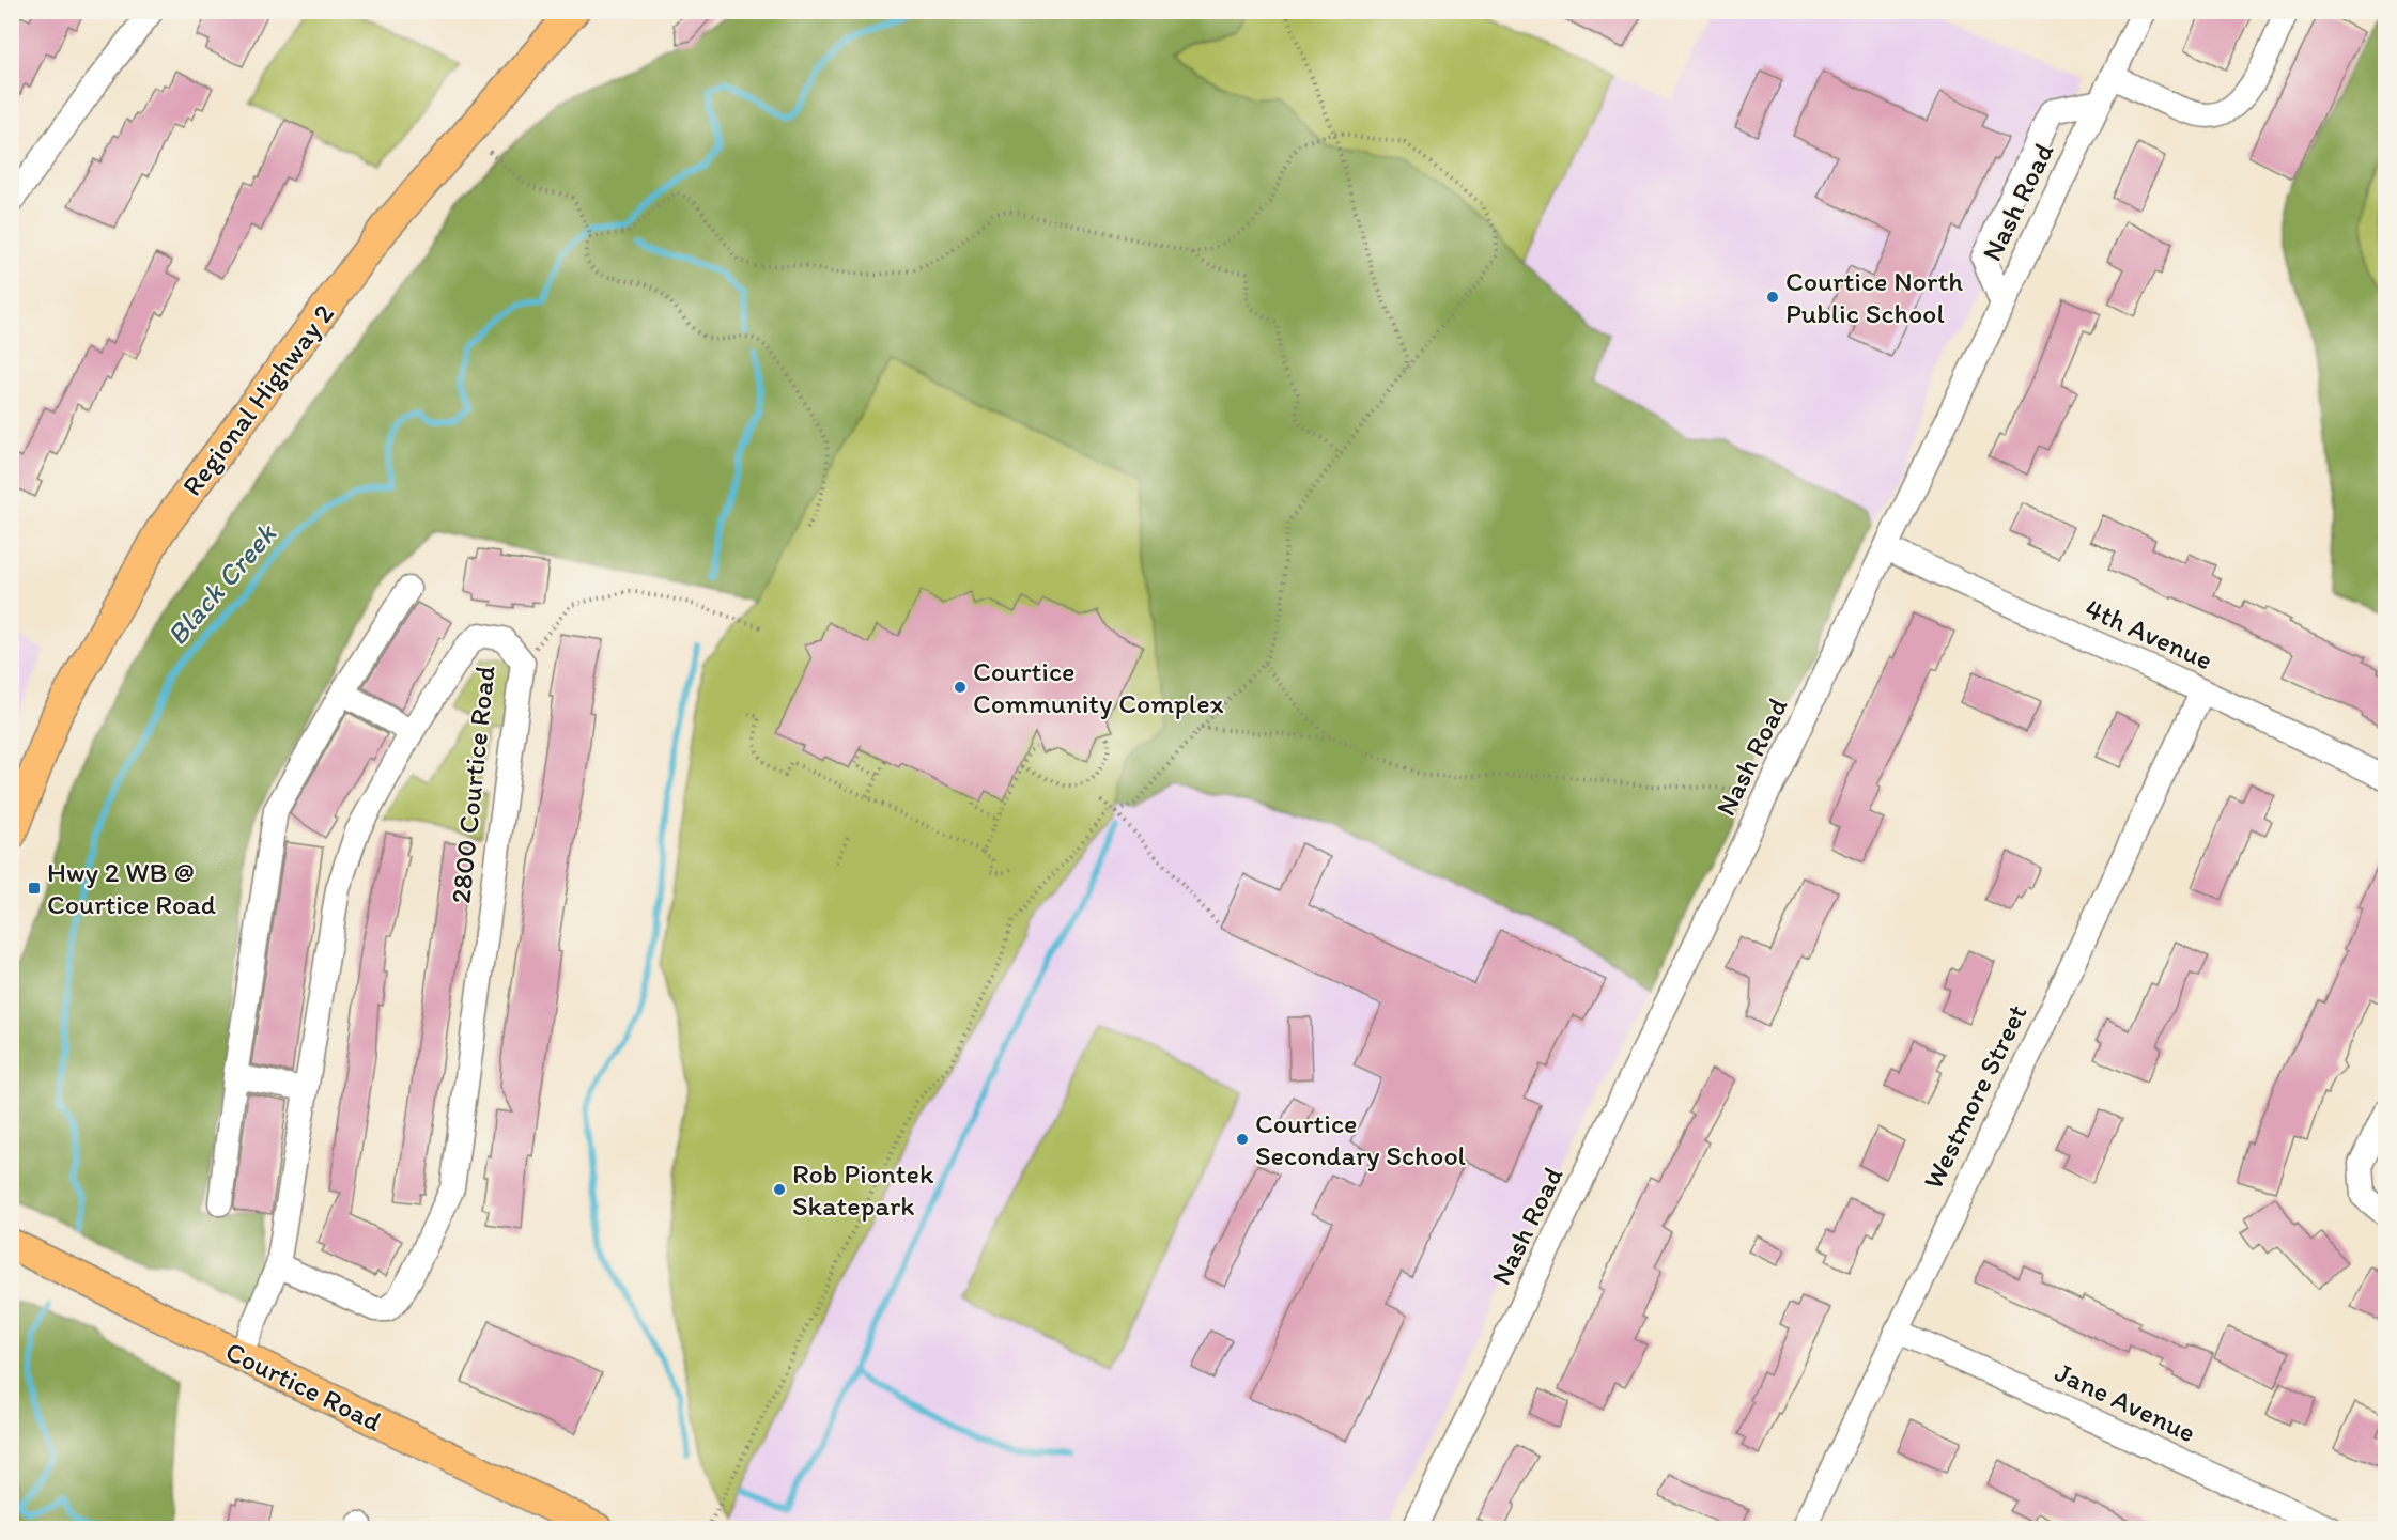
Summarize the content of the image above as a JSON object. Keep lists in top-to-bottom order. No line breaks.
{"streets":{"main road":["Regional Highway 2","Courtice Road"],"street":["Nash Road","4th Avenue","2800 Courtice Road","Westmore Street","Jane Avenue"]},"crossings":[["Nash Road","4th Avenue"],["4th Avenue","Westmore Street"],["2800 Courtice Road","Courtice Road"],["Westmore Street","Jane Avenue"]],"water":["Black Creek"],"places":{"other":["Courtice North Public School","Courtice Community Complex","Courtice Secondary School","Rob Piontek Skatepark"],"transit":["Hwy 2 WB @ Courtice Road"]}}
